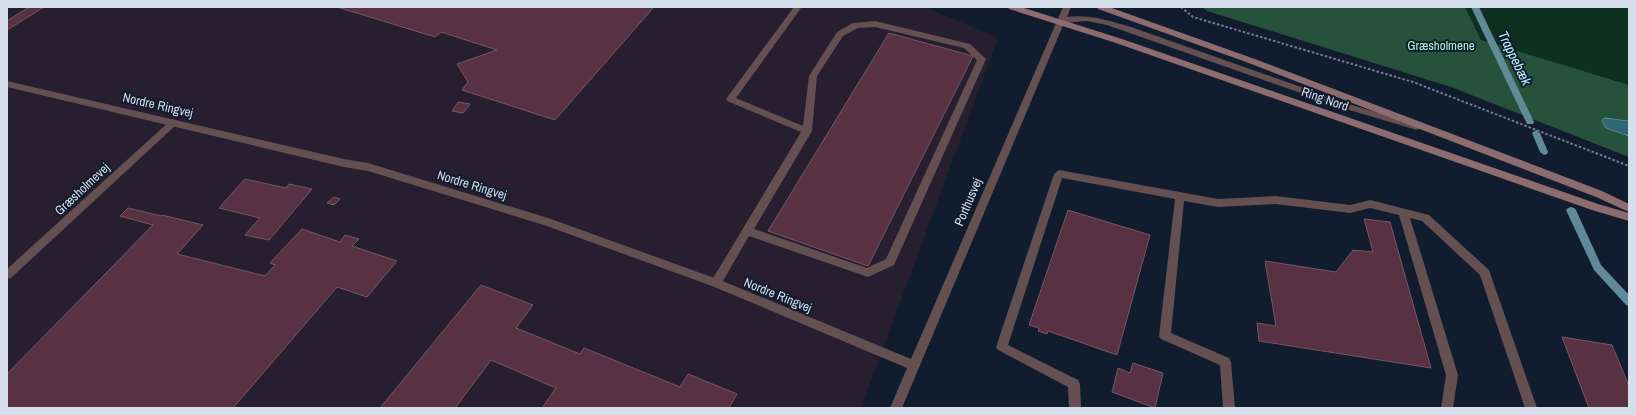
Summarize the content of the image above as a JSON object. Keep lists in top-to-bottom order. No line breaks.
{"streets":{"main road":["Ring Nord"],"street":["Nordre Ringvej","Græsholmevej","Porthusvej"]},"crossings":[["Ring Nord","Porthusvej"],["Nordre Ringvej","Græsholmevej"],["Nordre Ringvej","Porthusvej"]],"water":["Trappebæk"],"parks":["Græsholmene"]}
